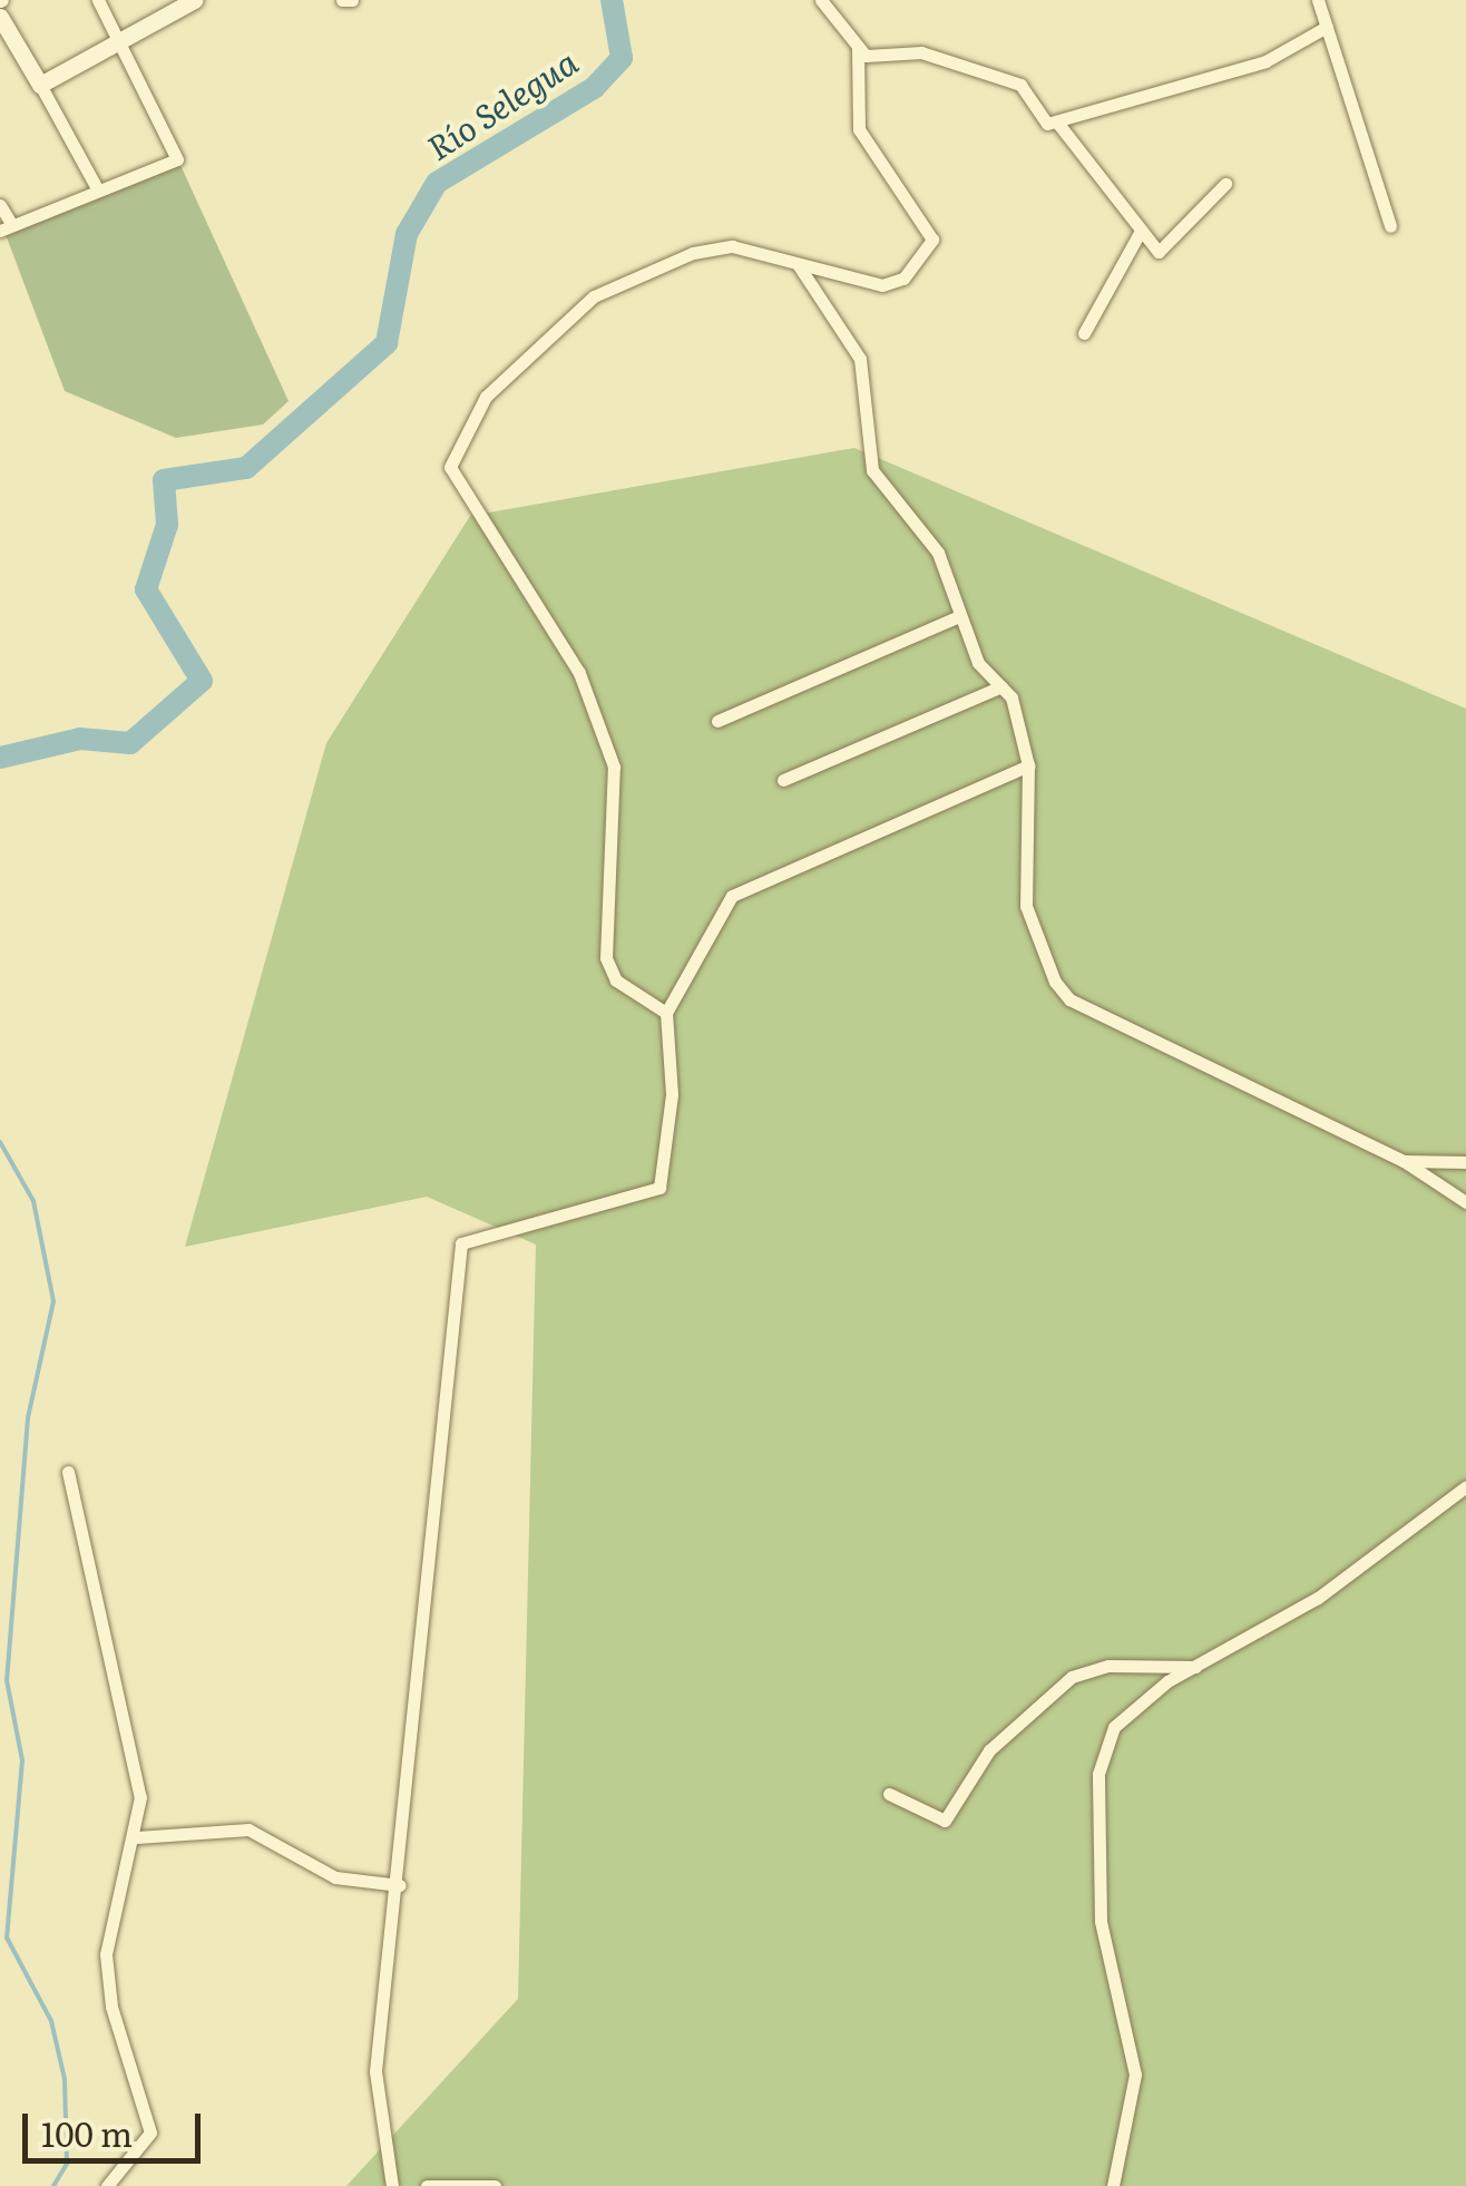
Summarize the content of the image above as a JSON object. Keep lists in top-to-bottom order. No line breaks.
{"water":["Río Selegua"],"scale_bar":"100 m"}
